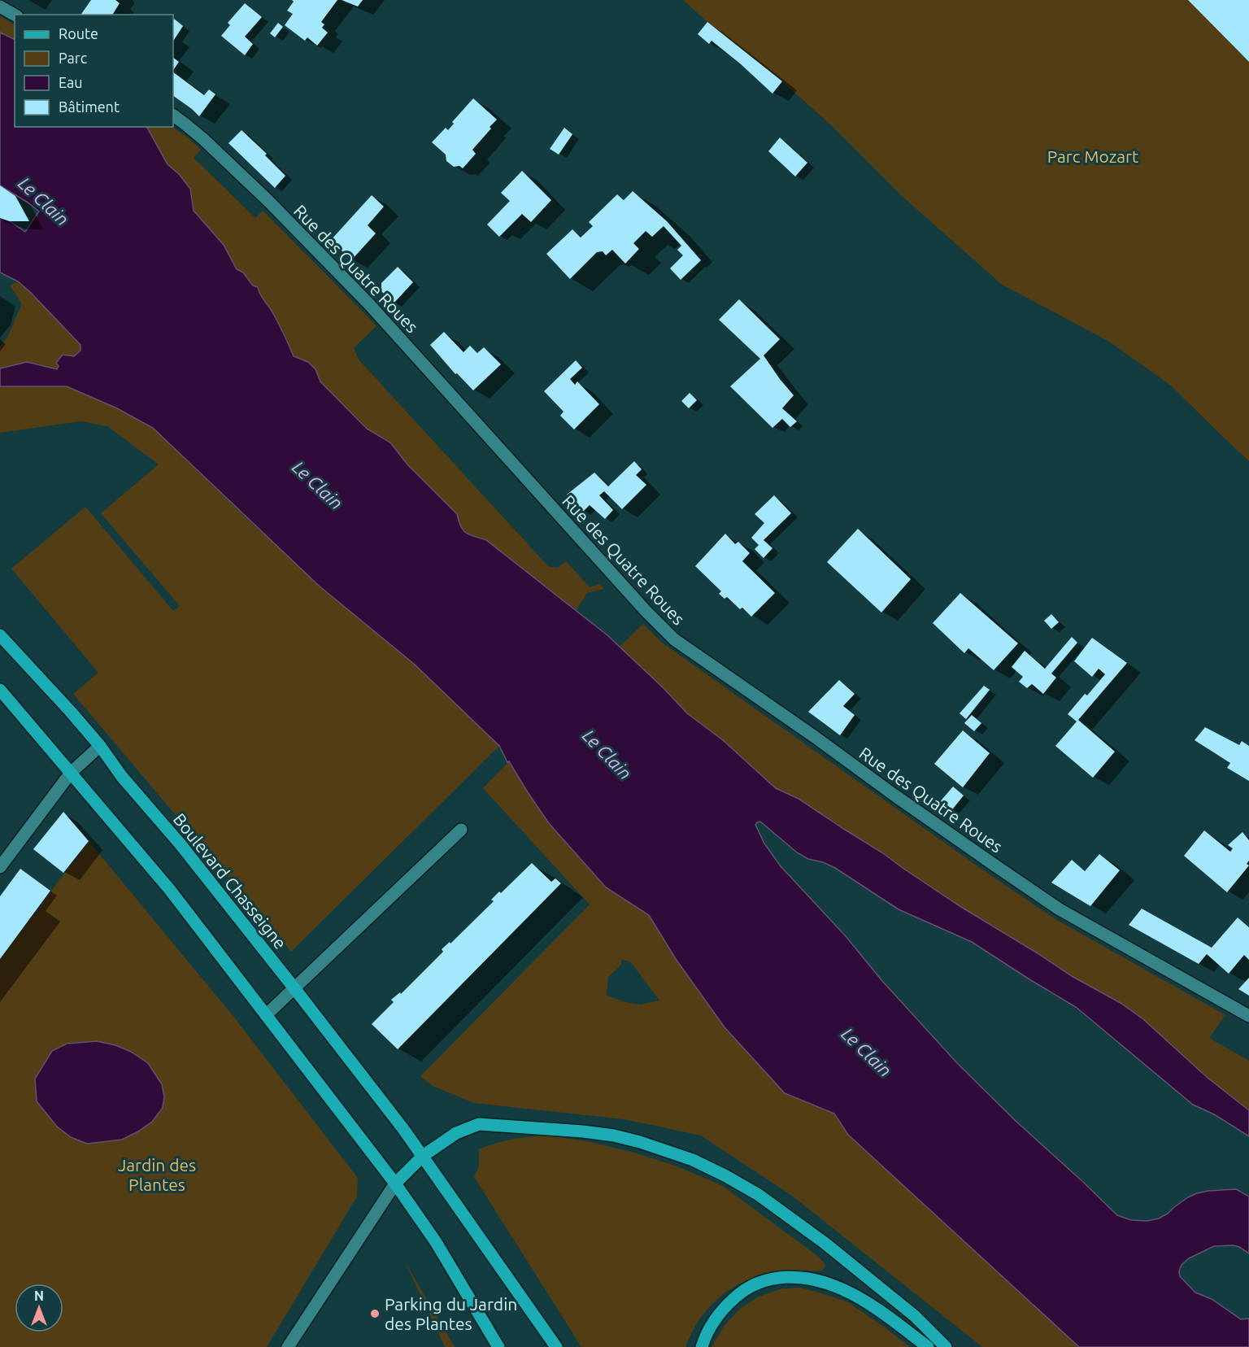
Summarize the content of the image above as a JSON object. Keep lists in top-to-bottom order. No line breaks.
{"streets":{"main road":["Boulevard Chasseigne"],"street":["Rue des Quatre Roues"]},"water":["Le Clain"],"parks":["Parc Mozart","Jardin des Plantes"],"places":["Parking du Jardin des Plantes"],"legend":["Route","Parc","Eau","Bâtiment"],"north":"top"}
